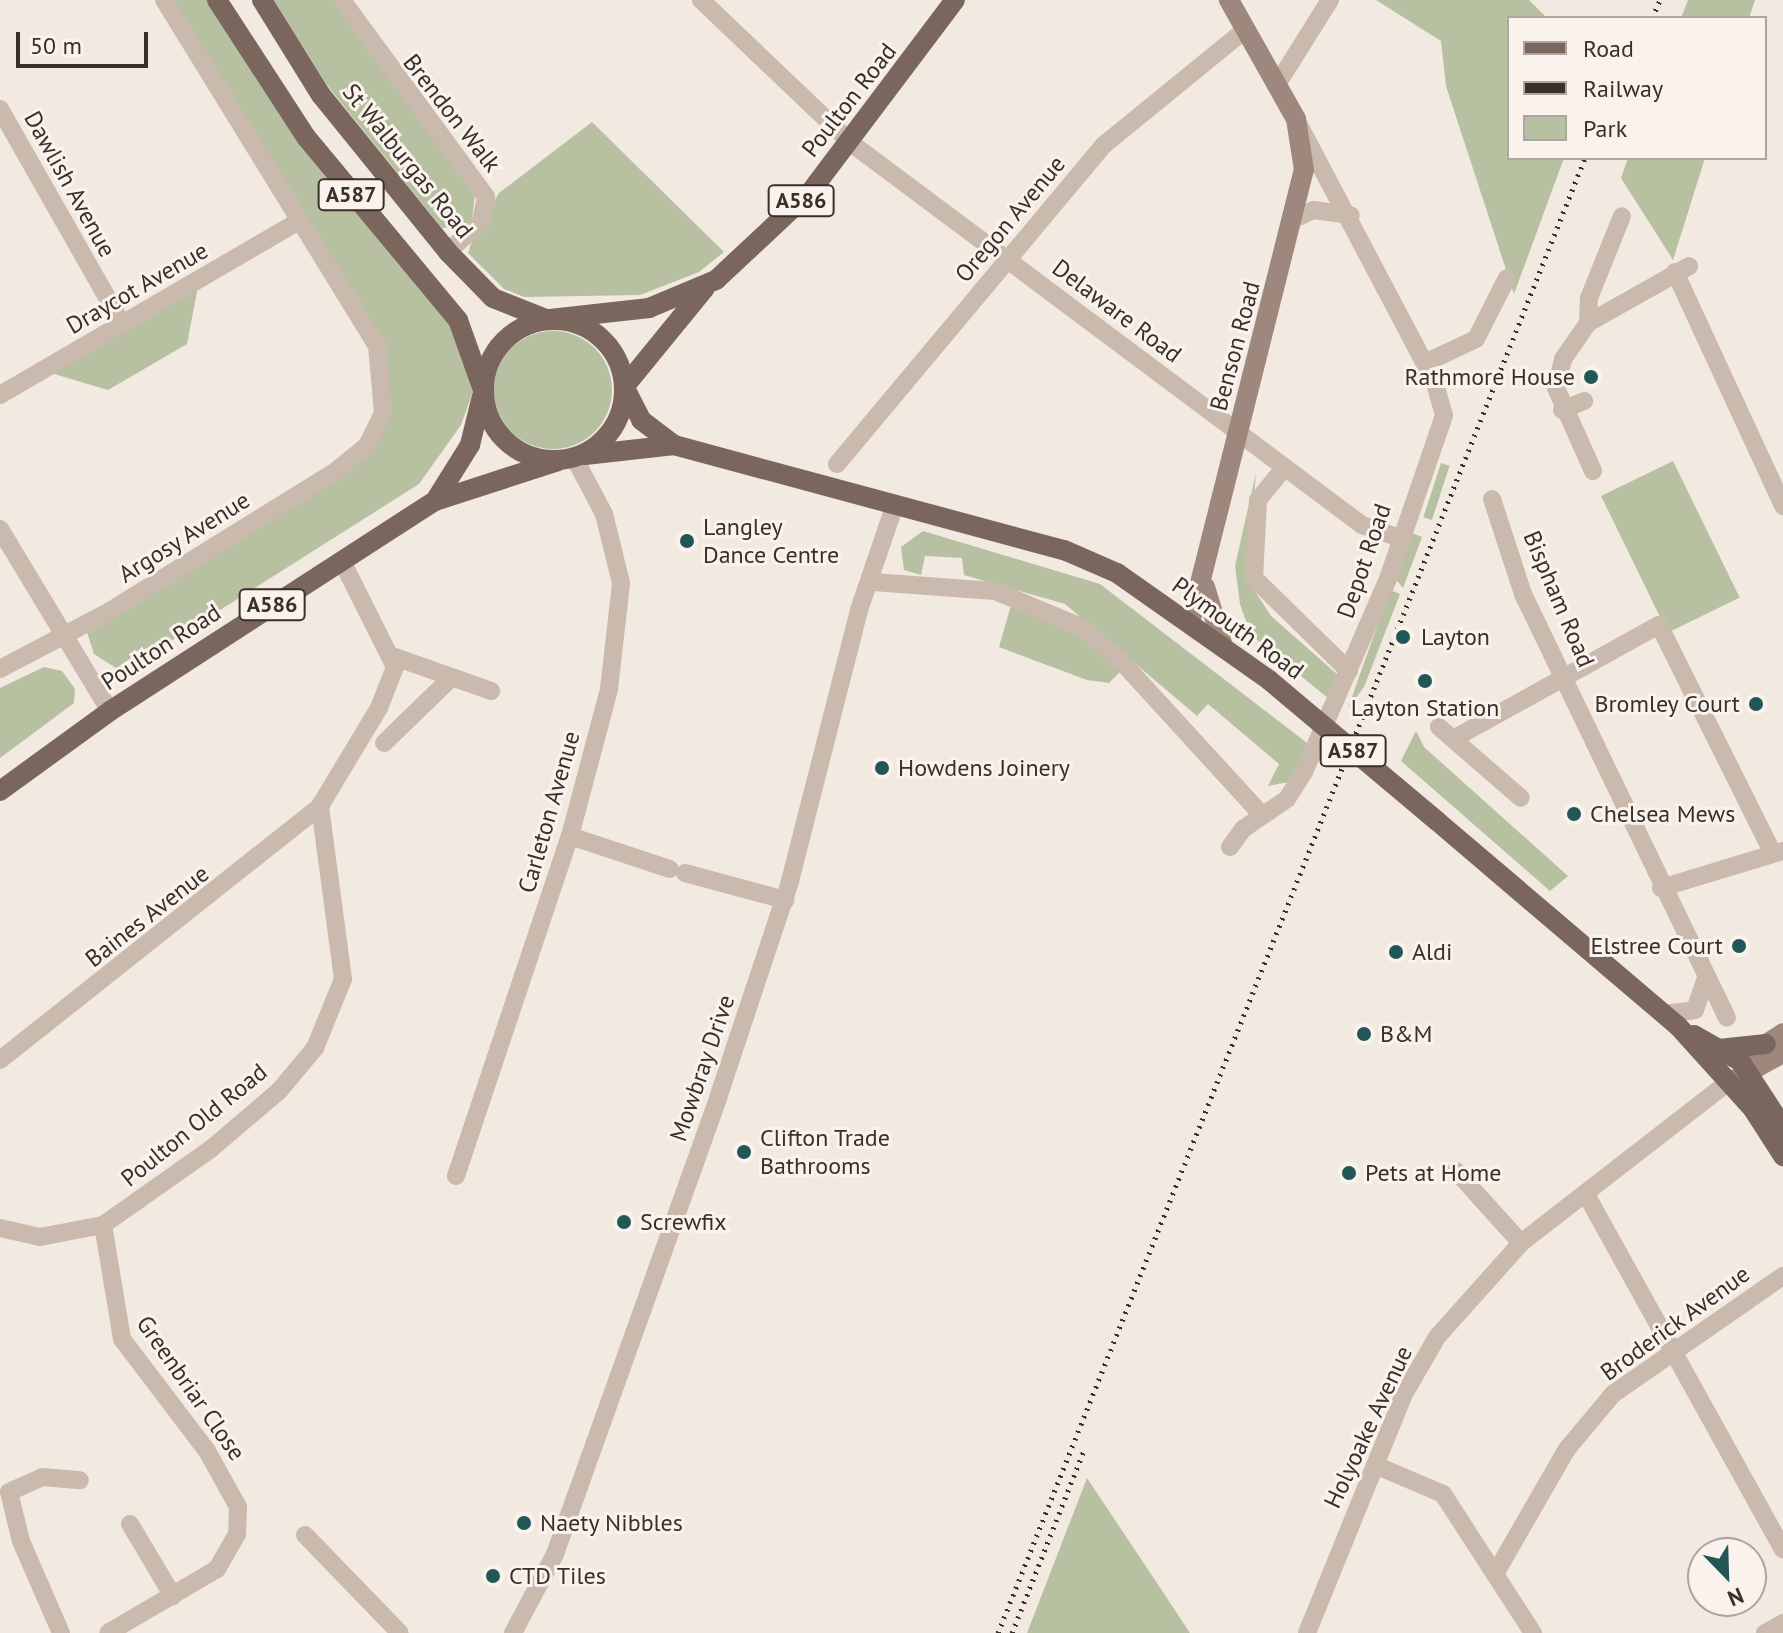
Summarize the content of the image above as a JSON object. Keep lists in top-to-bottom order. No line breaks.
{"streets":{"main road":["Poulton Road","St Walburgas Road","A587","A586","Benson Road","Plymouth Road"],"street":["Brendon Walk","Dawlish Avenue","Oregon Avenue","Draycot Avenue","Delaware Road","Argosy Avenue","Depot Road","Bispham Road","Carleton Avenue","Baines Avenue","Mowbray Drive","Poulton Old Road","Broderick Avenue","Greenbriar Close","Holyoake Avenue"]},"crossings":[["Poulton Road","St Walburgas Road"],["Poulton Road","A587"],["Poulton Road","Delaware Road"],["Poulton Road","Plymouth Road"],["Poulton Road","Carleton Avenue"],["Brendon Walk","St Walburgas Road"],["St Walburgas Road","A587"],["St Walburgas Road","Plymouth Road"],["St Walburgas Road","Carleton Avenue"],["Dawlish Avenue","Draycot Avenue"],["A587","Plymouth Road"],["A587","Carleton Avenue"],["A587","Holyoake Avenue"],["Oregon Avenue","Delaware Road"],["Draycot Avenue","Argosy Avenue"],["Delaware Road","Benson Road"],["Delaware Road","Depot Road"],["Benson Road","Plymouth Road"],["Plymouth Road","Carleton Avenue"],["Plymouth Road","Mowbray Drive"],["Plymouth Road","Holyoake Avenue"],["Baines Avenue","Poulton Old Road"],["Poulton Old Road","Greenbriar Close"]],"places":["Rathmore House","Langley Dance Centre","Layton","Layton Station","Bromley Court","Howdens Joinery","Chelsea Mews","Elstree Court","Aldi","B&M","Clifton Trade Bathrooms","Pets at Home","Screwfix","Naety Nibbles","CTD Tiles"],"legend":["Road","Railway","Park"],"scale_bar":"50 m","north":"bottom right"}
